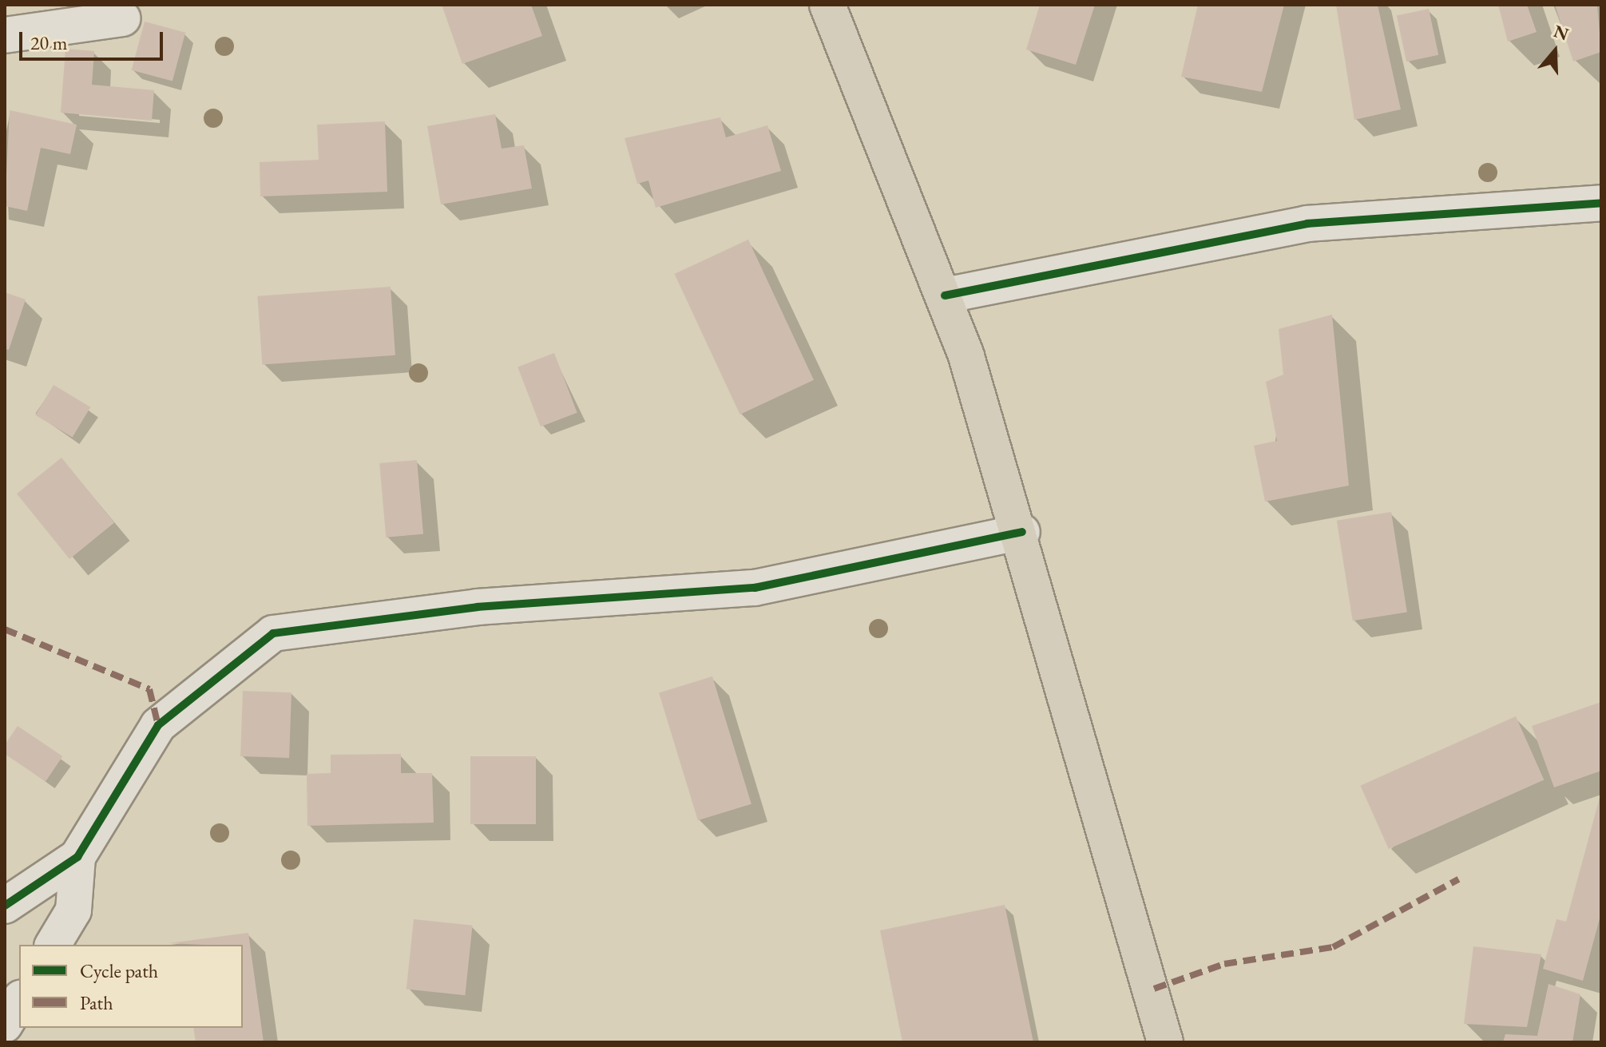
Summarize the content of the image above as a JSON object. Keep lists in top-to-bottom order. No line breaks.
{"legend":["Cycle path","Path"],"scale_bar":"20 m","north":"top"}
